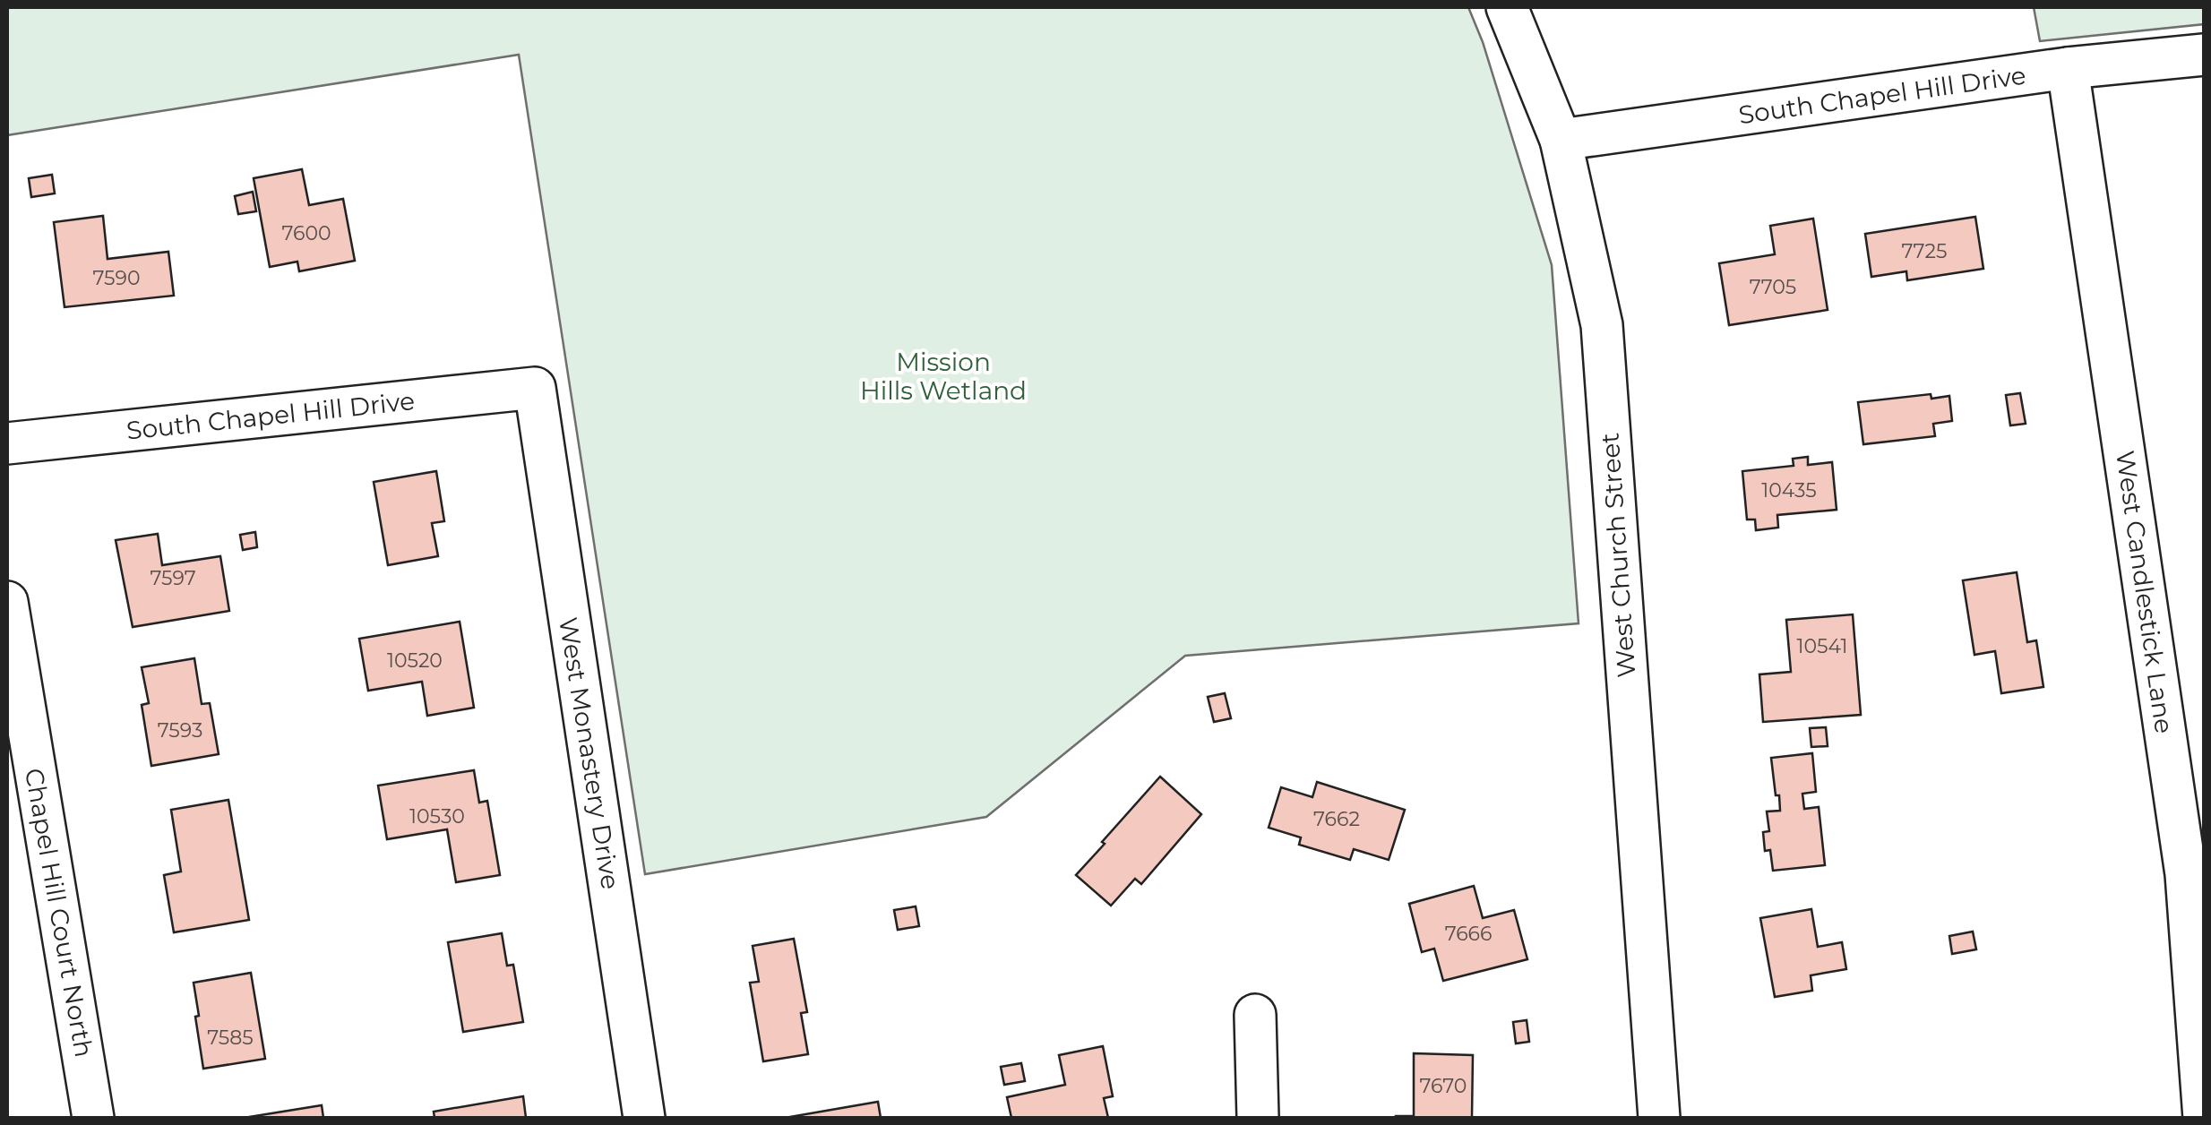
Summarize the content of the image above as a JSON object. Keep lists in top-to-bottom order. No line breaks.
{"streets":{"street":["South Chapel Hill Drive","West Church Street","West Candlestick Lane","West Monastery Drive","Chapel Hill Court North"]},"crossings":[["South Chapel Hill Drive","West Church Street"],["South Chapel Hill Drive","West Candlestick Lane"],["South Chapel Hill Drive","West Monastery Drive"]],"parks":["Mission Hills Wetland"],"house_numbers":["7600","7725","7590","7705","10435","7597","10541","10520","7593","10530","7662","7666","7585","7670"]}
